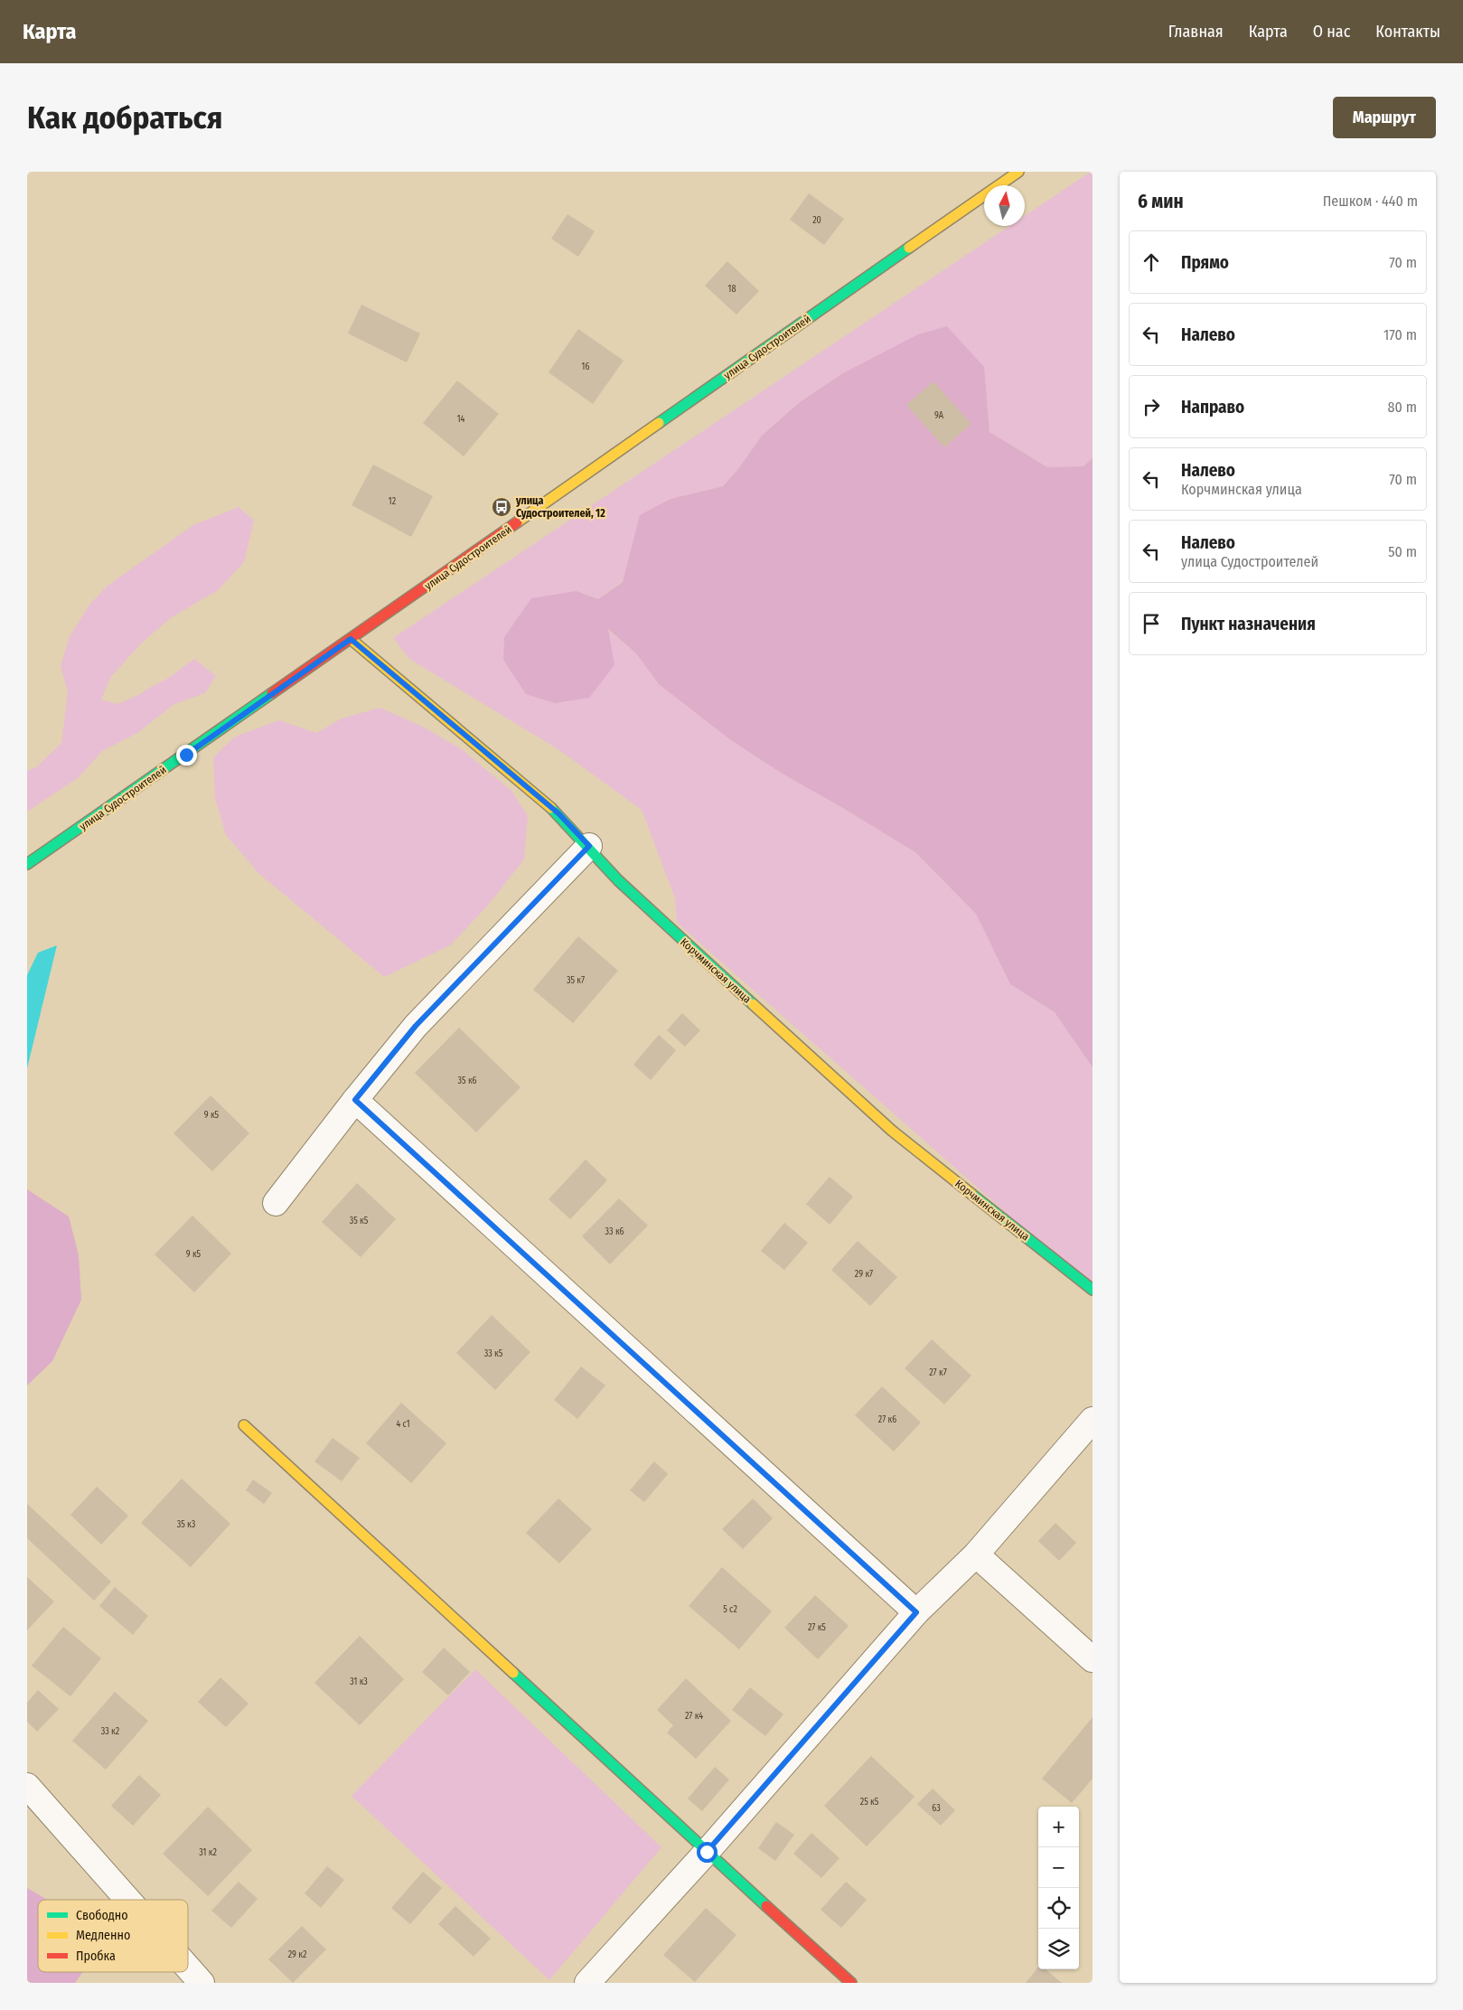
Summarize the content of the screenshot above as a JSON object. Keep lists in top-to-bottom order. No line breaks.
{"streets":{"street":["улица Судостроителей","Корчминская улица"]},"crossings":[["улица Судостроителей","Корчминская улица"]],"places":{"bus stop":["улица Судостроителей, 12"]},"house_numbers":["20","18","16","9А","14","12","35 к7","35 к6","9 к5","35 к5","33 к6","9 к5","29 к7","33 к5","27 к7","27 к6","4 с1","35 к3","5 с2","27 к5","31 к3","27 к4","33 к2","25 к5","63","31 к2","29 к2"],"legend":["Свободно","Медленно","Пробка"],"north":"top","page":{"header":"Карта","nav":["Главная","Карта","О нас","Контакты"],"buttons":"Маршрут","title":"Как добраться","heading":["6 мин","Пешком · 440 m"],"list":[["Прямо","70 m"],["Налево","170 m"],["Направо","80 m"],["Налево","Корчминская улица","70 m"],["Налево","улица Судостроителей","50 m"],"Пункт назначения"],"map_buttons":["+","−"]}}
